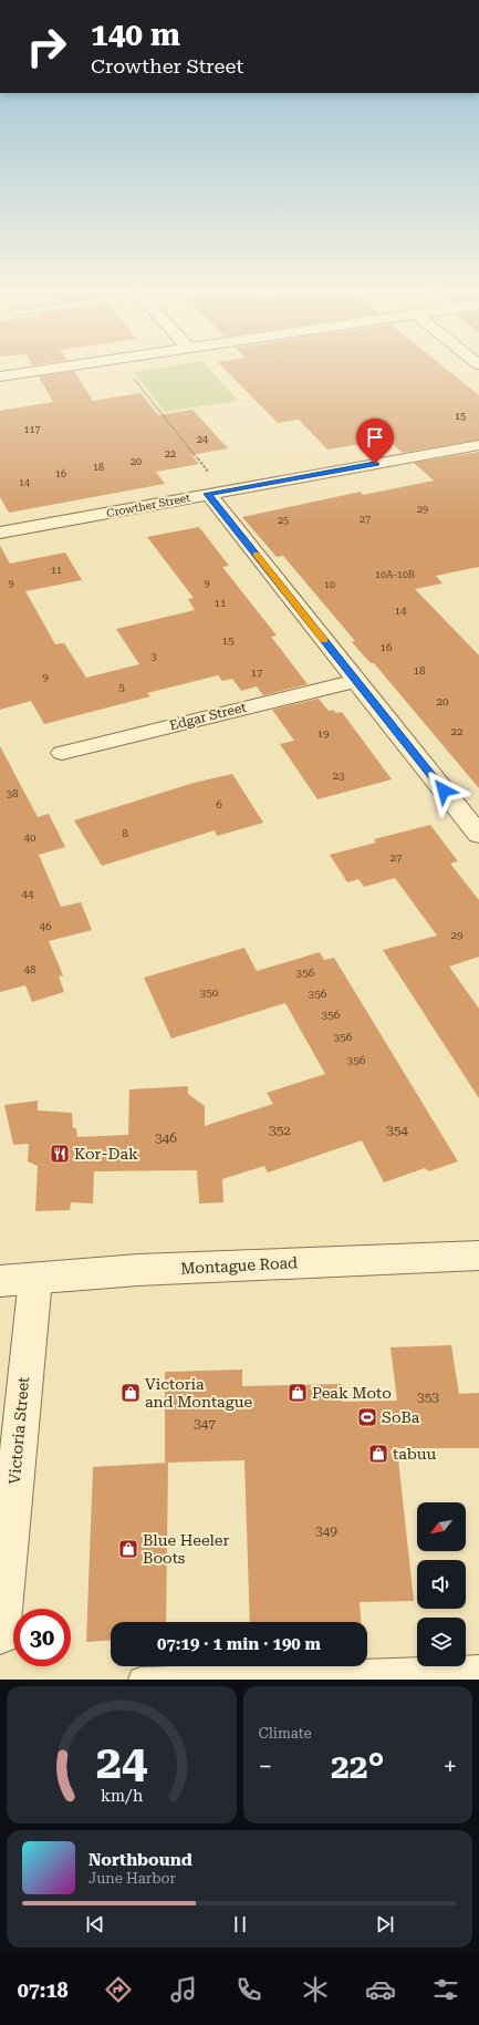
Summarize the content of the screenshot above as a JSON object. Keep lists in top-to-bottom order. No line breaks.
{"streets":{"street":["Crowther Street","Edgar Street","Montague Road","Victoria Street"]},"crossings":[["Montague Road","Victoria Street"]],"places":{"restaurant":["Kor-Dak"],"shop":["Victoria and Montague","Peak Moto","tabuu","Blue Heeler Boots"],"sports":["SoBa"]},"house_numbers":["15","117","24","22","20","18","16","14","29","27","25","11","10A-10B","9","9","10","11","14","15","16","3","18","17","9","5","20","22","19","23","38","6","8","40","27","44","46","29","48","356","350","356","356","356","356","352","354","346","353","347","349"],"north":"bottom left","page":{"turn":["140 m","Crowther Street"],"limit":"30","trip":"07:19 · 1 min · 190 m","tile":"Climate","heat":["−","22°","+"],"song":["Northbound","June Harbor"],"tabs":"07:18","gauge":["24","km/h"]}}
